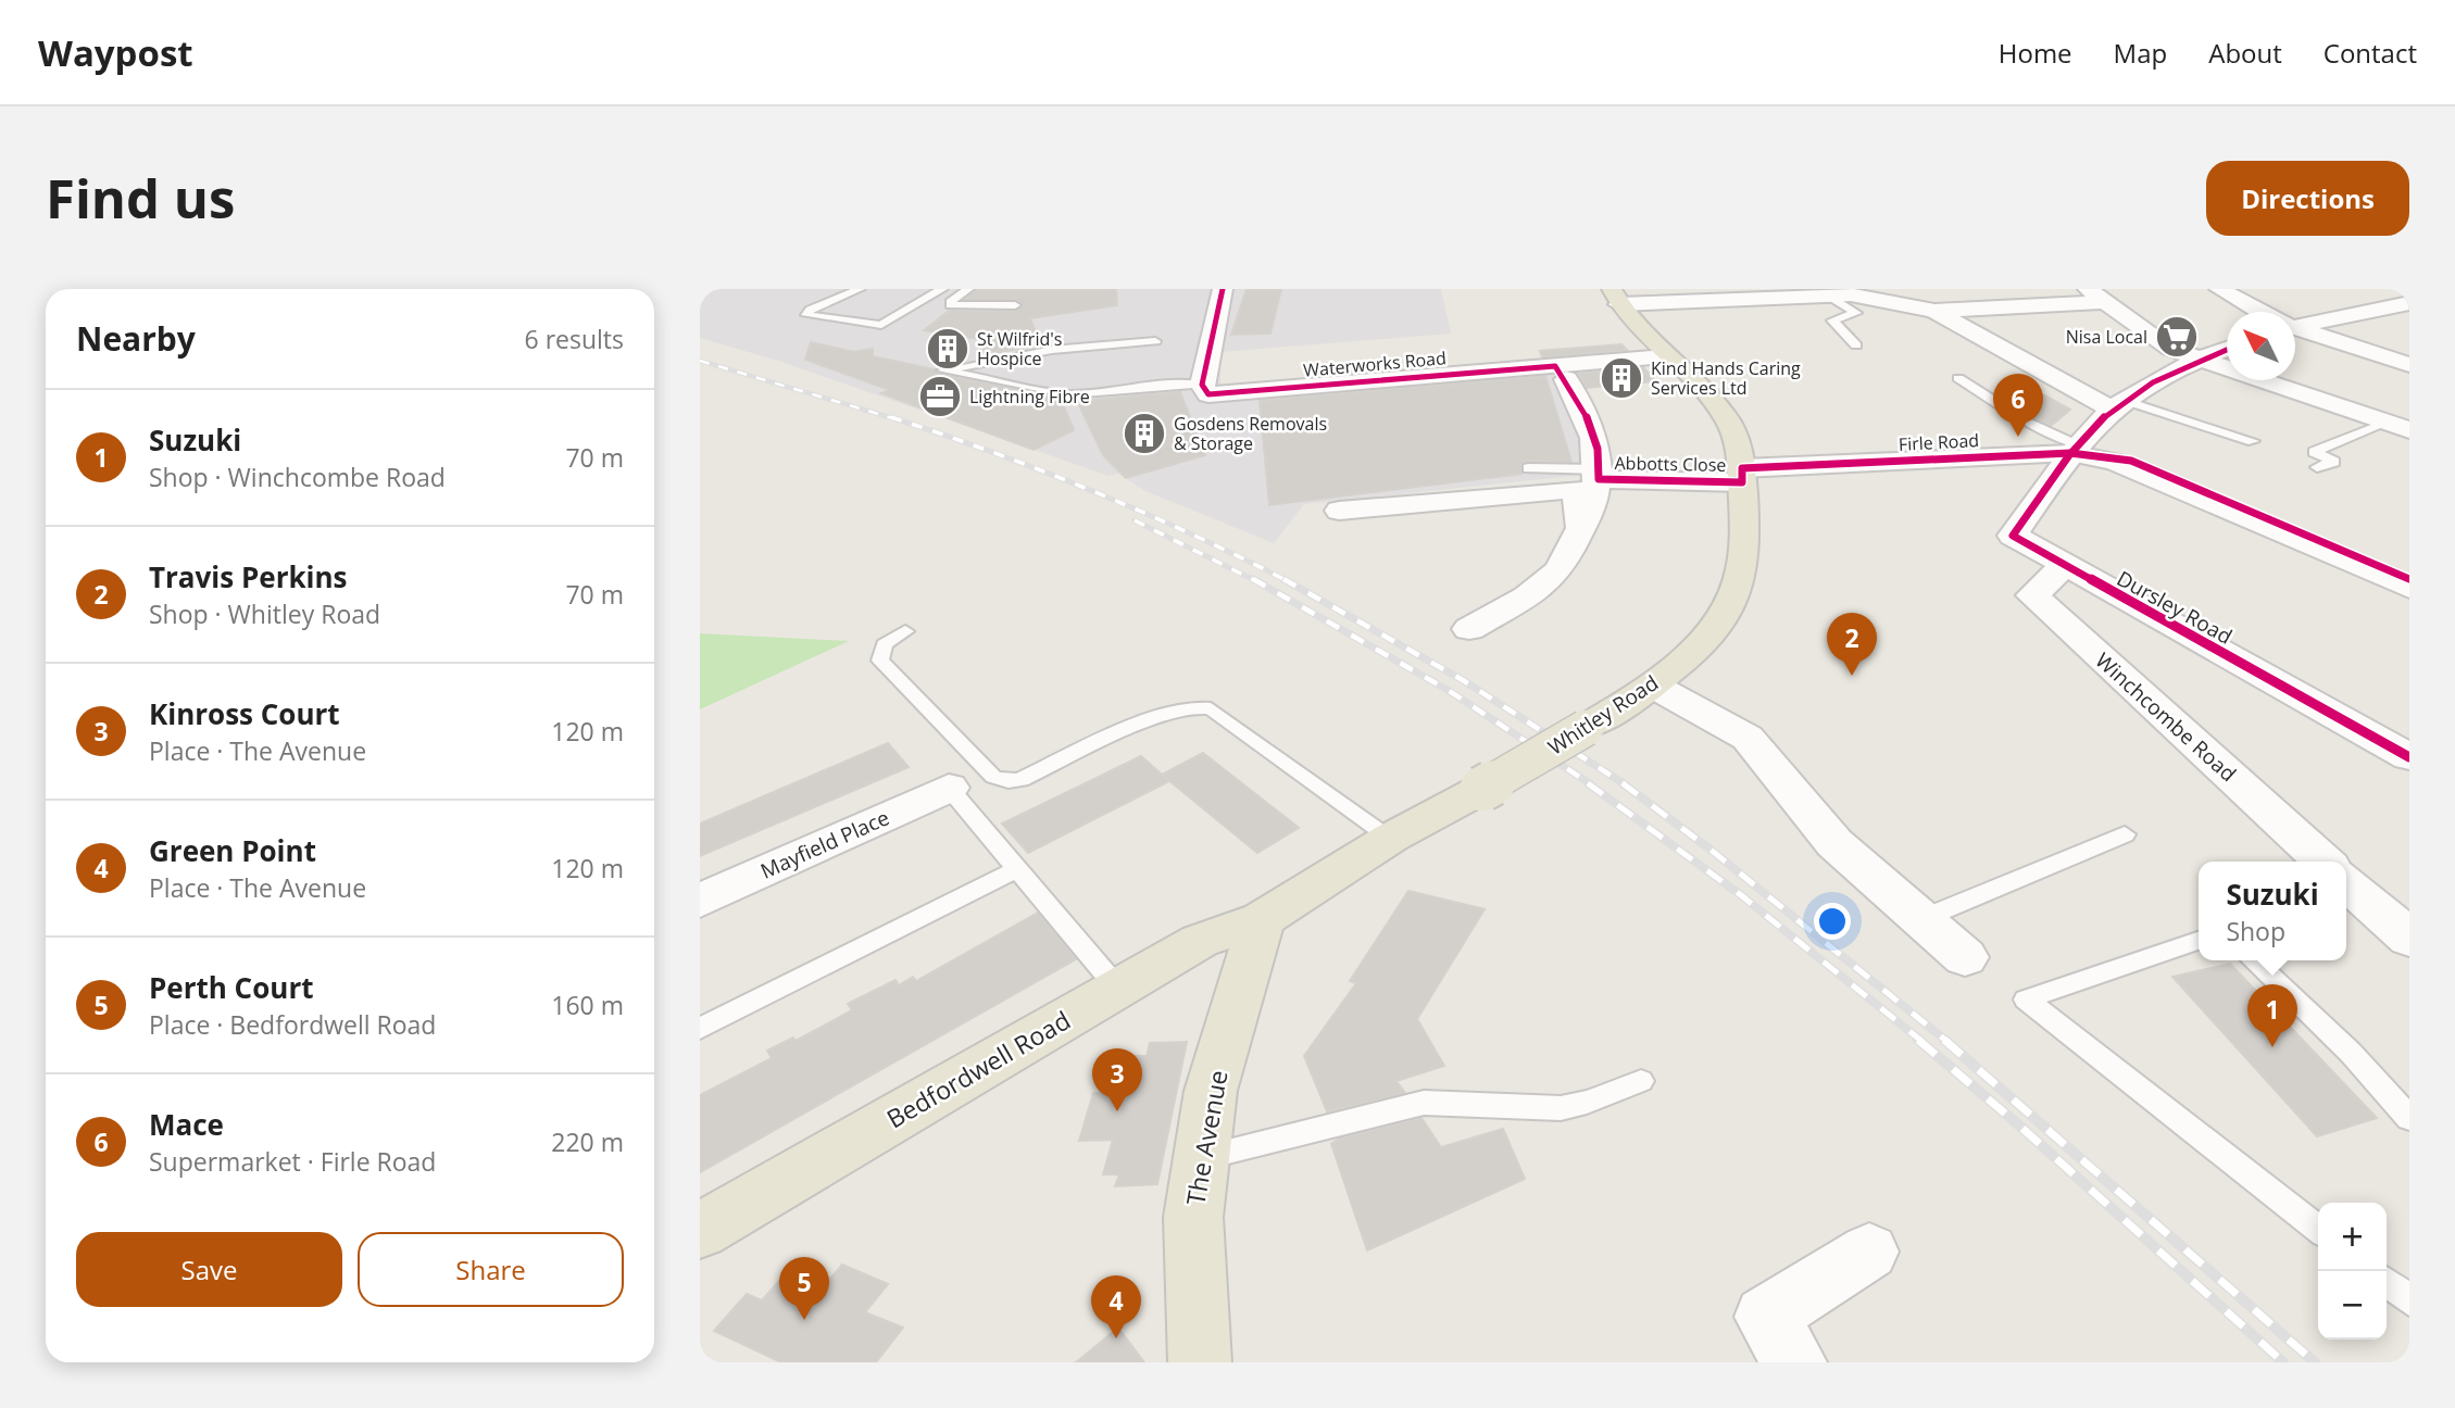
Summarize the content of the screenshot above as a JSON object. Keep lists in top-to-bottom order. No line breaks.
{"streets":{"main road":["Whitley Road","Bedfordwell Road","The Avenue"],"street":["Waterworks Road","Firle Road","Abbotts Close","Dursley Road","Winchcombe Road","Mayfield Place"]},"crossings":[["Waterworks Road","Whitley Road"],["Firle Road","Abbotts Close"],["Firle Road","Dursley Road"],["Firle Road","Whitley Road"],["Abbotts Close","Whitley Road"],["Dursley Road","Winchcombe Road"],["Whitley Road","Bedfordwell Road"],["Whitley Road","The Avenue"],["Bedfordwell Road","The Avenue"]],"places":{"supermarket":["Nisa Local"],"building":["St Wilfrid's Hospice","Kind Hands Caring Services Ltd","Gosdens Removals & Storage"],"office":["Lightning Fibre"]},"north":"top left","page":{"header":"Waypost","nav":["Home","Map","About","Contact"],"buttons":["Directions",["Save","Share"]],"title":"Find us","heading":["Nearby","6 results"],"pins":["6","2","1","3","5","4"],"list":[{"mark":"1","name":"Suzuki","note":"Shop · Winchcombe Road","value":"70 m"},{"mark":"2","name":"Travis Perkins","note":"Shop · Whitley Road","value":"70 m"},{"mark":"3","name":"Kinross Court","note":"Place · The Avenue","value":"120 m"},{"mark":"4","name":"Green Point","note":"Place · The Avenue","value":"120 m"},{"mark":"5","name":"Perth Court","note":"Place · Bedfordwell Road","value":"160 m"},{"mark":"6","name":"Mace","note":"Supermarket · Firle Road","value":"220 m"}],"popup":["Suzuki","Shop"],"map_buttons":["+","−"]}}
